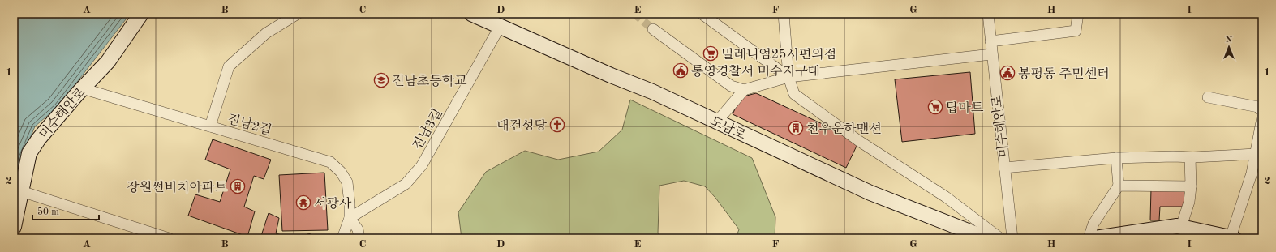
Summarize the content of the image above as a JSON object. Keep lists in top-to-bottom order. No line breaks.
{"streets":{"main road":["미수해안로","도남로"],"street":["진남2길","진남3길"]},"crossings":[["미수해안로","진남2길"],["진남2길","진남3길"],["도남로","진남3길"]],"places":{"supermarket":["밀레니엄25시편의점","탑마트"],"public building":["통영경찰서 미수지구대","봉평동 주민센터"],"school or university":["진남초등학교"],"church":["대건성당"],"building":["천우운하맨션","장원썬비치아파트"],"temple":["서광사"]},"scale_bar":"50 m","north":"top","grid":{"columns":["A","B","C","D","E","F","G","H","I"],"rows":["1","2"]}}
